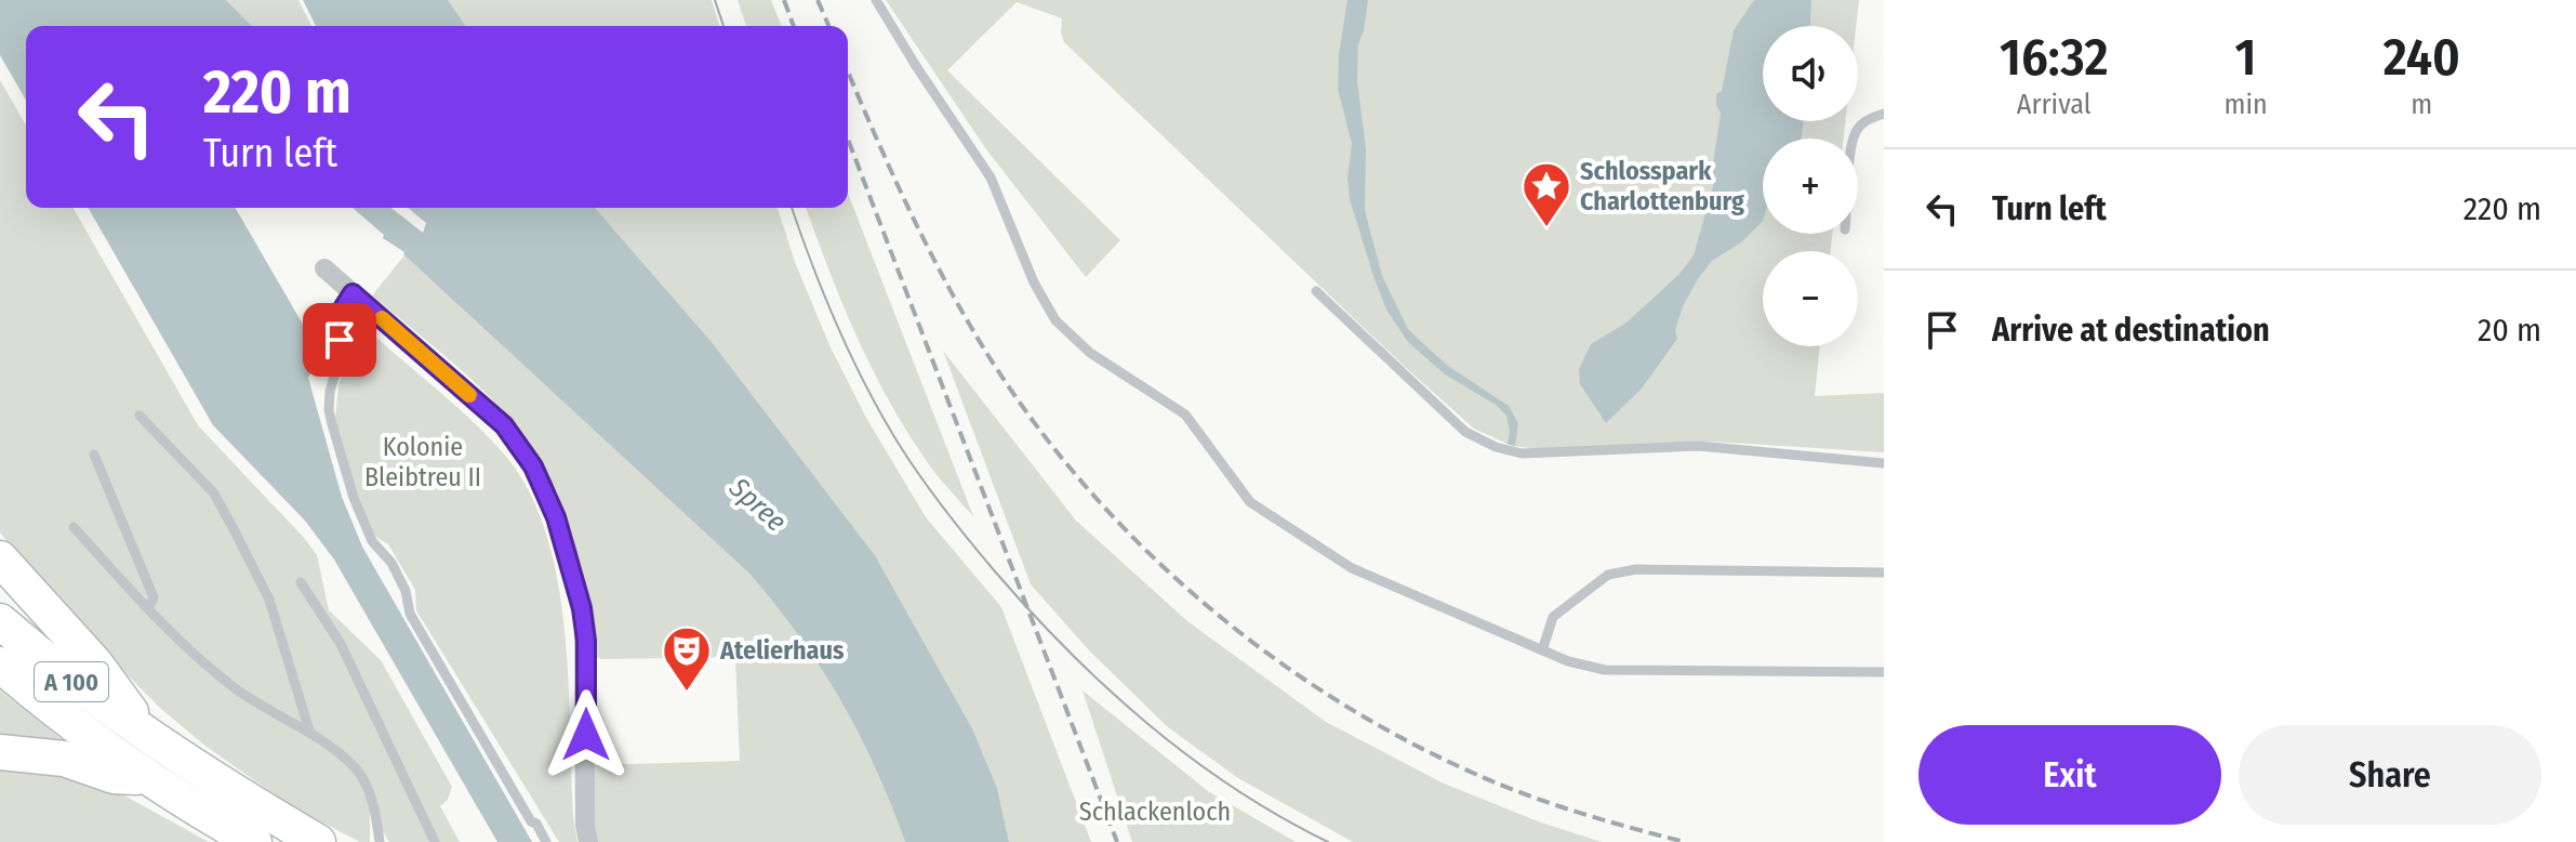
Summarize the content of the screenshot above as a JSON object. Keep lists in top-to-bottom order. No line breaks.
{"streets":{"highway":["A 100"]},"water":["Spree"],"parks":["Kolonie Bleibtreu II","Schlackenloch"],"places":{"place":["Schlosspark Charlottenburg"],"theatre":["Atelierhaus"]},"page":{"eta":["16:32","Arrival","1","min","240","m"],"map_buttons":["+","−"],"turn":["220 m","Turn left"],"list":[{"name":"Turn left","value":"220 m"},{"name":"Arrive at destination","value":"20 m"}],"buttons":["Exit","Share"]}}
